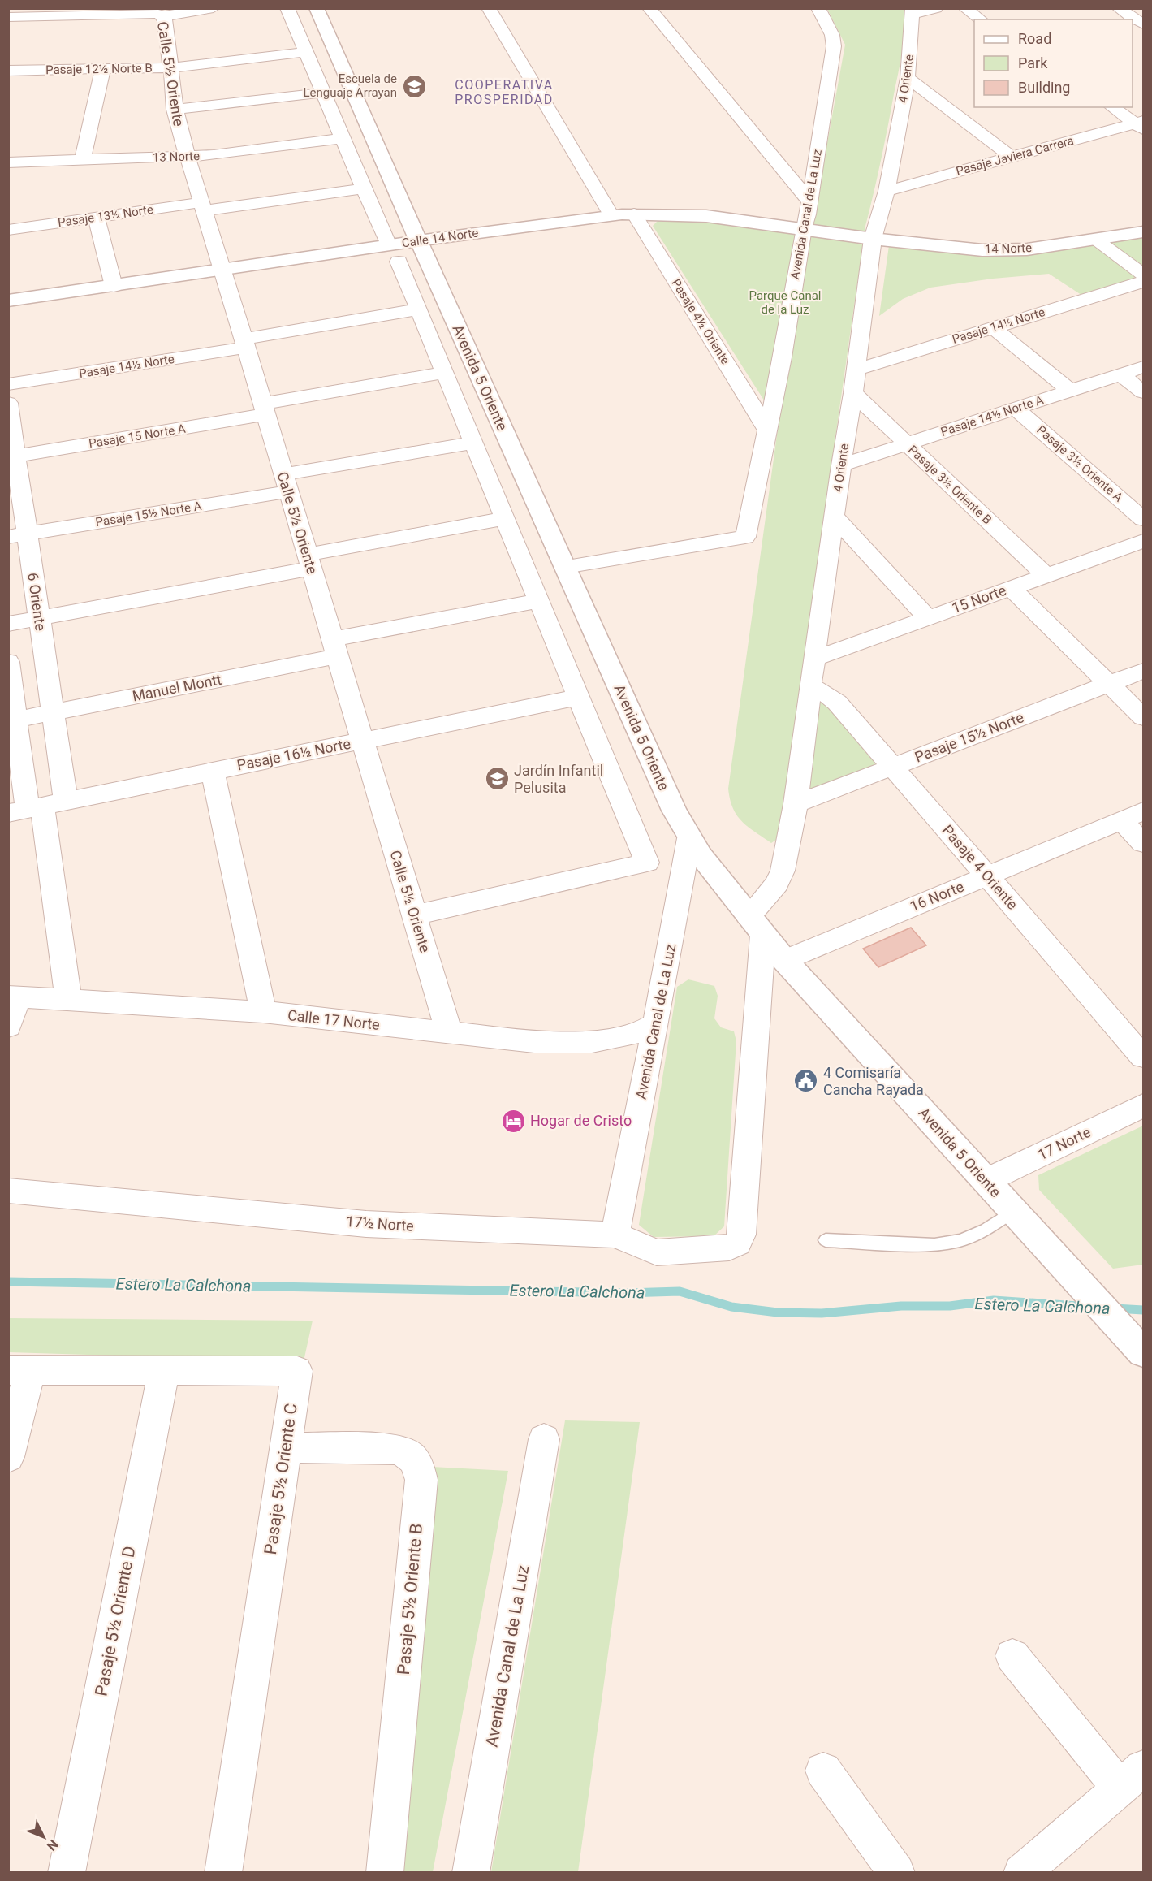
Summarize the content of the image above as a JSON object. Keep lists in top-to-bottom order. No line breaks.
{"streets":{"street":["Pasaje 12½ Norte B","Calle 5½ Oriente","4 Oriente","Pasaje Javiera Carrera","13 Norte","Avenida Canal de La Luz","Pasaje 13½ Norte","Calle 14 Norte","14 Norte","Pasaje 4½ Oriente","Pasaje 14½ Norte","Avenida 5 Oriente","Pasaje 14½ Norte A","Pasaje 15 Norte A","Pasaje 3½ Oriente A","Pasaje 3½ Oriente B","Pasaje 15½ Norte A","15 Norte","6 Oriente","Manuel Montt","Pasaje 15½ Norte","Pasaje 16½ Norte","Pasaje 4 Oriente","16 Norte","Calle 17 Norte","17 Norte","17½ Norte","Pasaje 5½ Oriente C","Pasaje 5½ Oriente B","Pasaje 5½ Oriente D"]},"crossings":[["Pasaje 12½ Norte B","Calle 5½ Oriente"],["Calle 5½ Oriente","13 Norte"],["Calle 5½ Oriente","Pasaje 13½ Norte"],["Calle 5½ Oriente","Calle 14 Norte"],["Calle 5½ Oriente","Pasaje 14½ Norte"],["Calle 5½ Oriente","Pasaje 15 Norte A"],["Calle 5½ Oriente","Pasaje 15½ Norte A"],["Calle 5½ Oriente","Manuel Montt"],["Calle 5½ Oriente","Pasaje 16½ Norte"],["Calle 5½ Oriente","Calle 17 Norte"],["4 Oriente","Pasaje Javiera Carrera"],["4 Oriente","Calle 14 Norte"],["4 Oriente","14 Norte"],["4 Oriente","Pasaje 14½ Norte"],["4 Oriente","Avenida 5 Oriente"],["4 Oriente","Pasaje 14½ Norte A"],["4 Oriente","Pasaje 3½ Oriente B"],["4 Oriente","15 Norte"],["4 Oriente","Pasaje 15½ Norte"],["4 Oriente","Pasaje 4 Oriente"],["4 Oriente","17½ Norte"],["Avenida Canal de La Luz","Calle 14 Norte"],["Avenida Canal de La Luz","Pasaje 4½ Oriente"],["Avenida Canal de La Luz","Avenida 5 Oriente"],["Avenida Canal de La Luz","Calle 17 Norte"],["Avenida Canal de La Luz","17½ Norte"],["Calle 14 Norte","14 Norte"],["Calle 14 Norte","Pasaje 4½ Oriente"],["Calle 14 Norte","Avenida 5 Oriente"],["Avenida 5 Oriente","16 Norte"],["Avenida 5 Oriente","17 Norte"],["Avenida 5 Oriente","17½ Norte"],["Pasaje 14½ Norte A","Pasaje 3½ Oriente A"],["Pasaje 14½ Norte A","Pasaje 3½ Oriente B"],["Pasaje 15 Norte A","6 Oriente"],["Pasaje 3½ Oriente B","15 Norte"],["Pasaje 15½ Norte A","6 Oriente"],["6 Oriente","Manuel Montt"],["6 Oriente","Pasaje 16½ Norte"],["6 Oriente","Calle 17 Norte"],["Pasaje 15½ Norte","Pasaje 4 Oriente"],["Pasaje 4 Oriente","16 Norte"],["Pasaje 5½ Oriente C","Pasaje 5½ Oriente B"],["Pasaje 5½ Oriente C","Pasaje 5½ Oriente D"]],"districts":["COOPERATIVA PROSPERIDAD"],"water":["Estero La Calchona"],"parks":["Parque Canal de la Luz"],"places":{"school or university":["Escuela de Lenguaje Arrayan","Jardín Infantil Pelusita"],"public building":["4 Comisaría Cancha Rayada"],"hotel":["Hogar de Cristo"]},"legend":["Road","Park","Building"],"north":"bottom right"}
